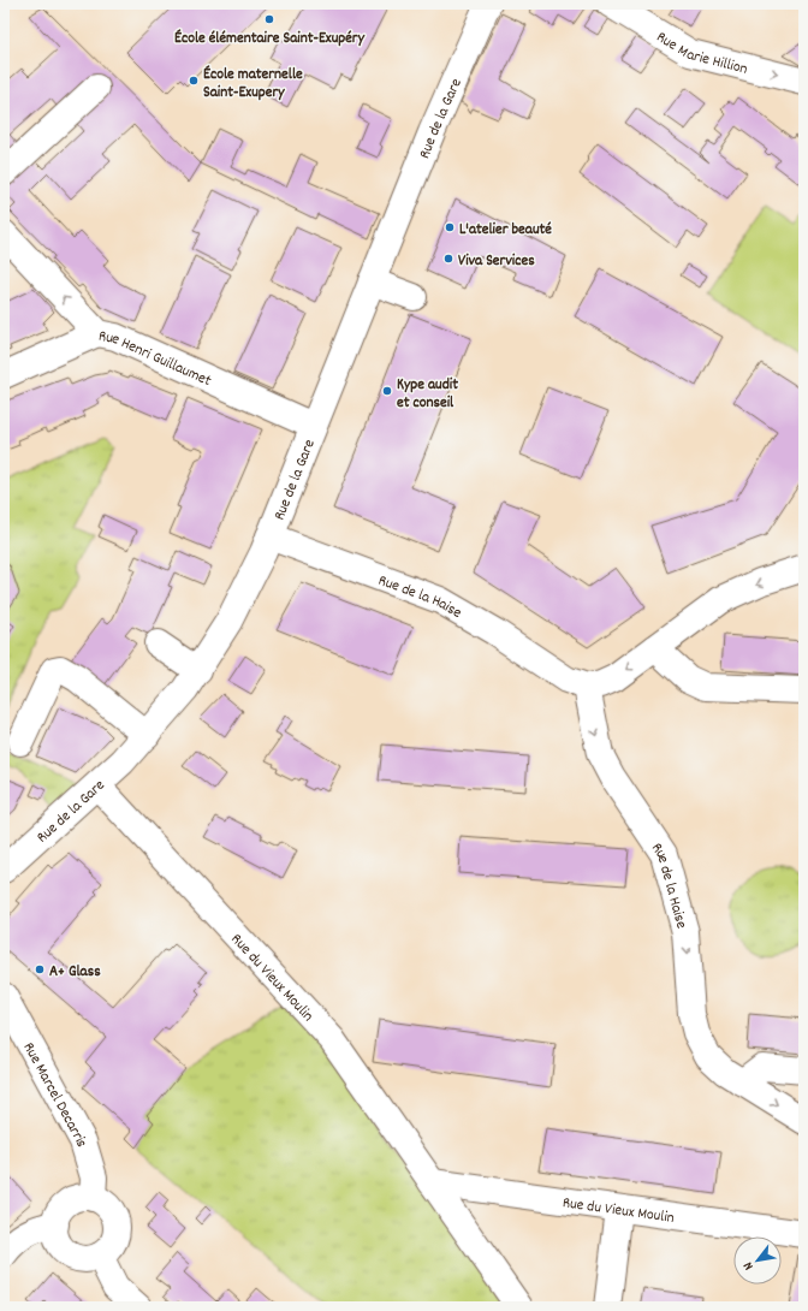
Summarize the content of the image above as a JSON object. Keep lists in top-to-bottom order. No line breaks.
{"streets":{"street":["Rue Marie Hillion","Rue de la Gare","Rue Henri Guillaumet","Rue de la Haise","Rue du Vieux Moulin","Rue Marcel Decarris"]},"crossings":[["Rue de la Gare","Rue Henri Guillaumet"],["Rue de la Gare","Rue de la Haise"],["Rue de la Gare","Rue du Vieux Moulin"]],"one_way":["Rue Marie Hillion","Rue Henri Guillaumet","Rue de la Haise"],"places":["École élémentaire Saint-Exupéry","École maternelle Saint-Exupery","L'atelier beauté","Viva Services","Kype audit et conseil","A+ Glass"],"north":"bottom left"}
